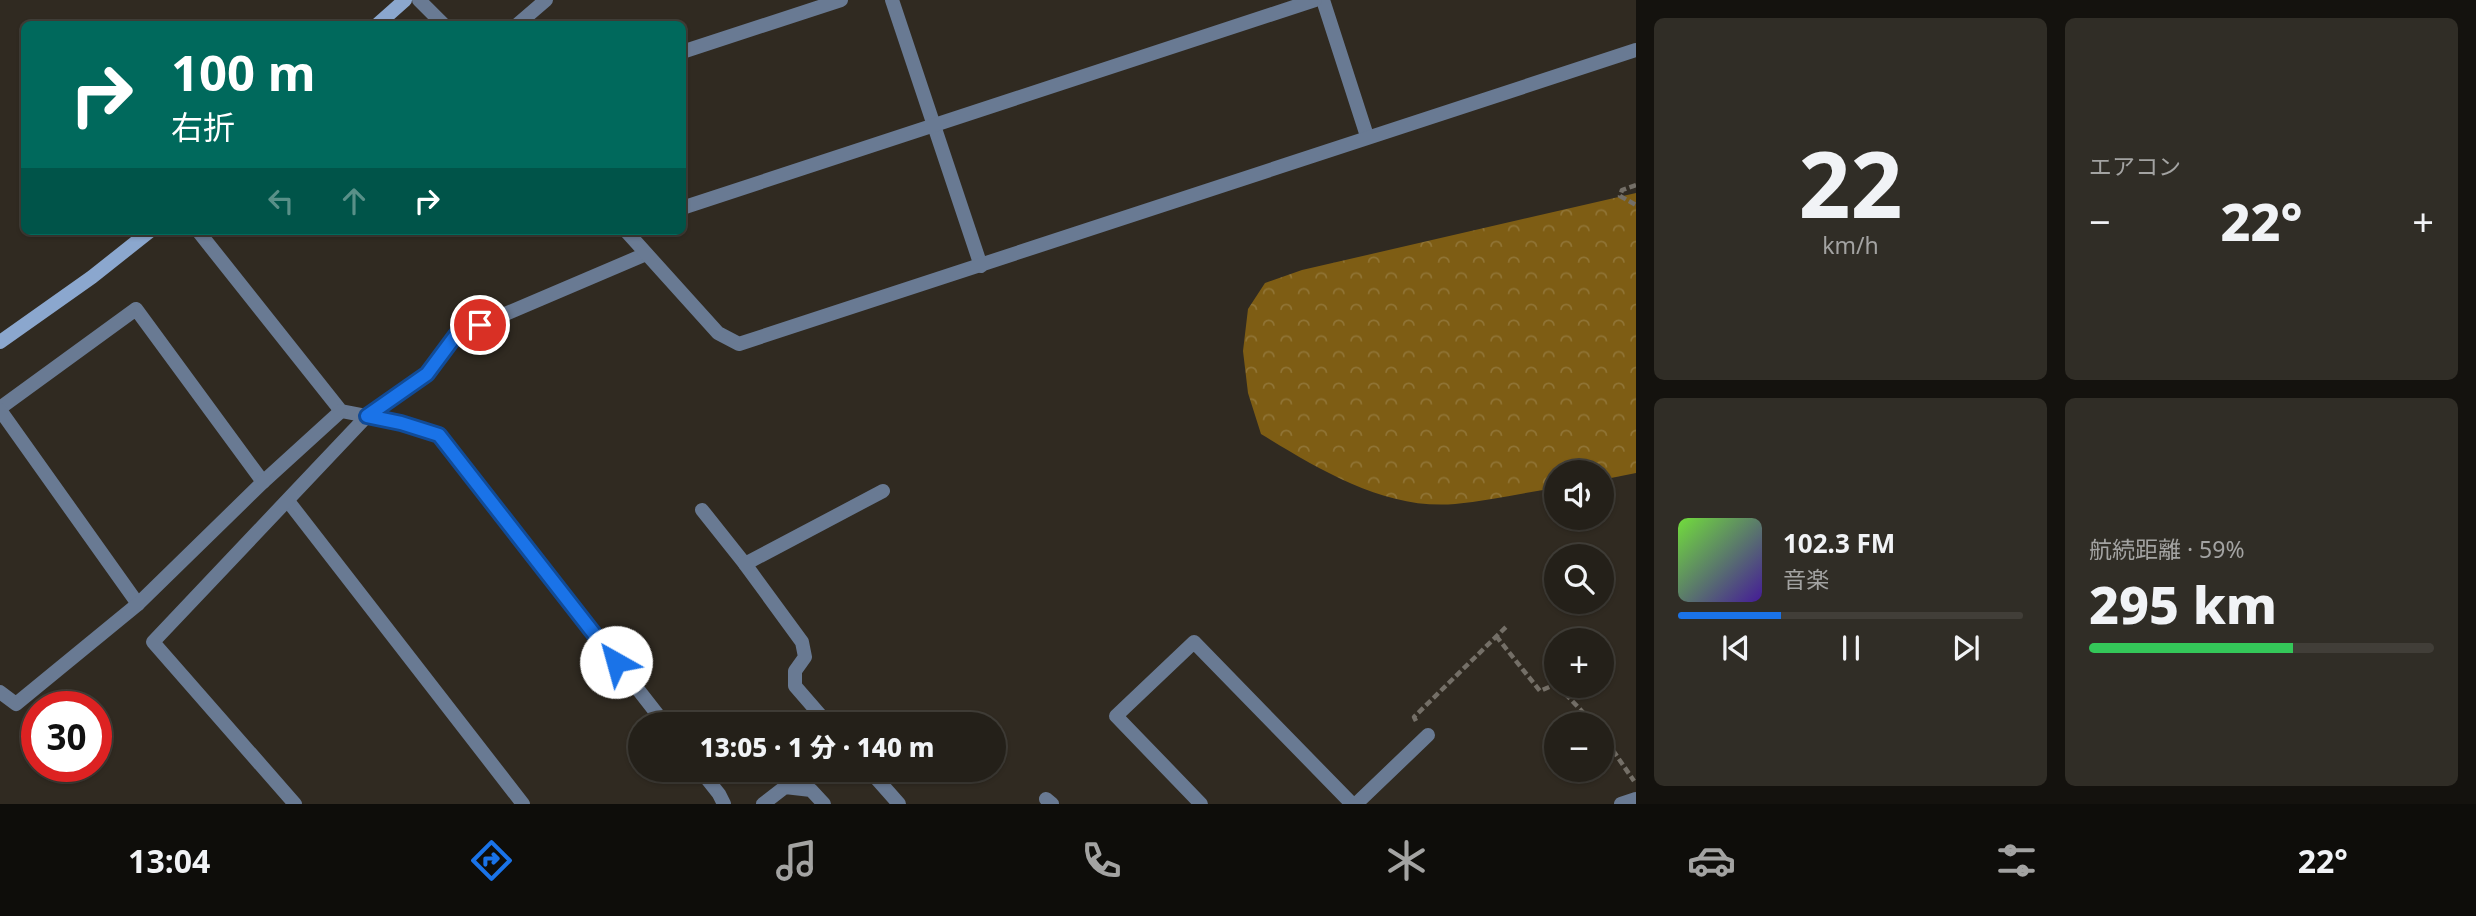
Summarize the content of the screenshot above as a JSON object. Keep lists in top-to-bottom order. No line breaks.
{"page":{"tile":[["22","km/h"],"エアコン",["航続距離 · 59%","295 km"]],"turn":["100 m","右折"],"heat":["−","22°","+"],"map_buttons":["+","−"],"song":["102.3 FM","音楽"],"limit":"30","trip":"13:05 · 1 分 · 140 m","tabs":["13:04","22°"]}}
